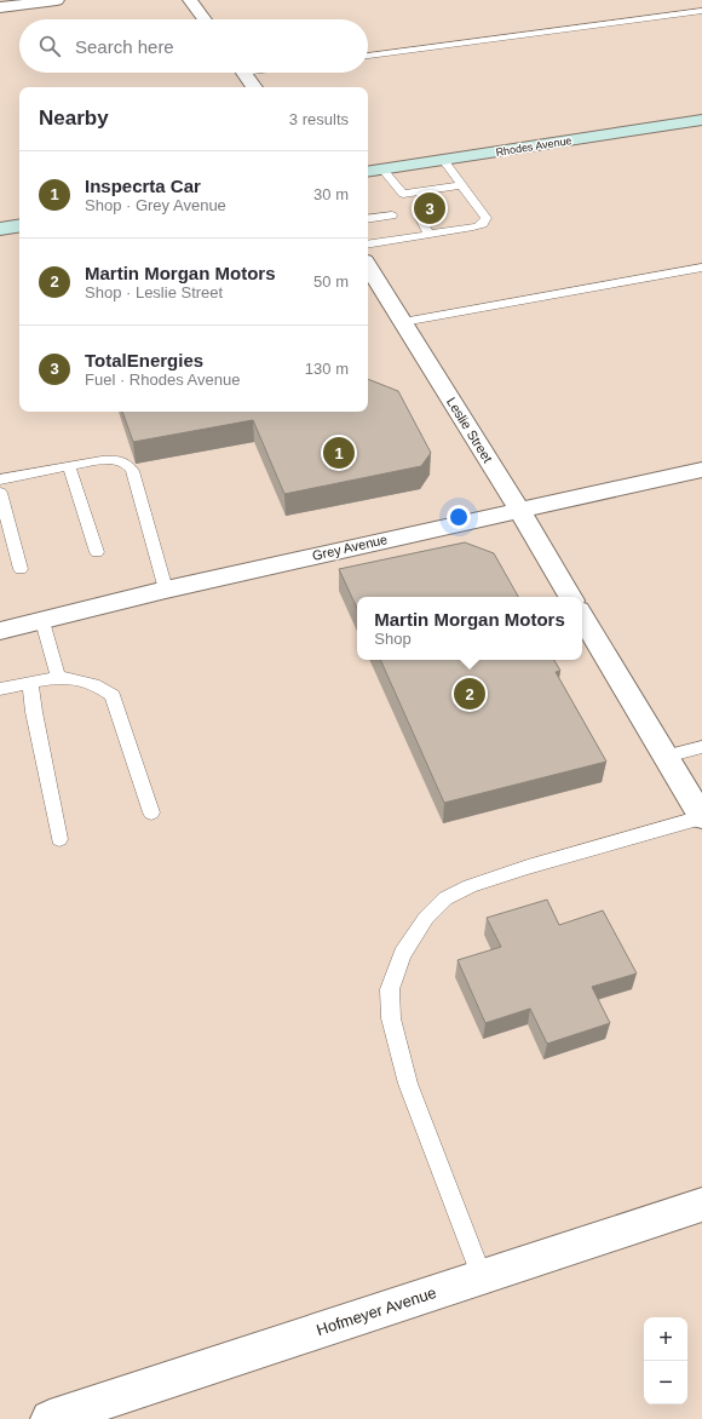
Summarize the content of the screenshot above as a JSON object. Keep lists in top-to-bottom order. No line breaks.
{"streets":{"street":["Rhodes Avenue","Leslie Street","Grey Avenue","Hofmeyer Avenue"]},"crossings":[["Leslie Street","Grey Avenue"]],"page":{"search":"Search here","heading":["Nearby","3 results"],"list":[{"mark":"1","name":"Inspecrta Car","note":"Shop · Grey Avenue","value":"30 m"},{"mark":"2","name":"Martin Morgan Motors","note":"Shop · Leslie Street","value":"50 m"},{"mark":"3","name":"TotalEnergies","note":"Fuel · Rhodes Avenue","value":"130 m"}],"pins":["3","1","2"],"popup":["Martin Morgan Motors","Shop"],"map_buttons":["+","−"]}}
